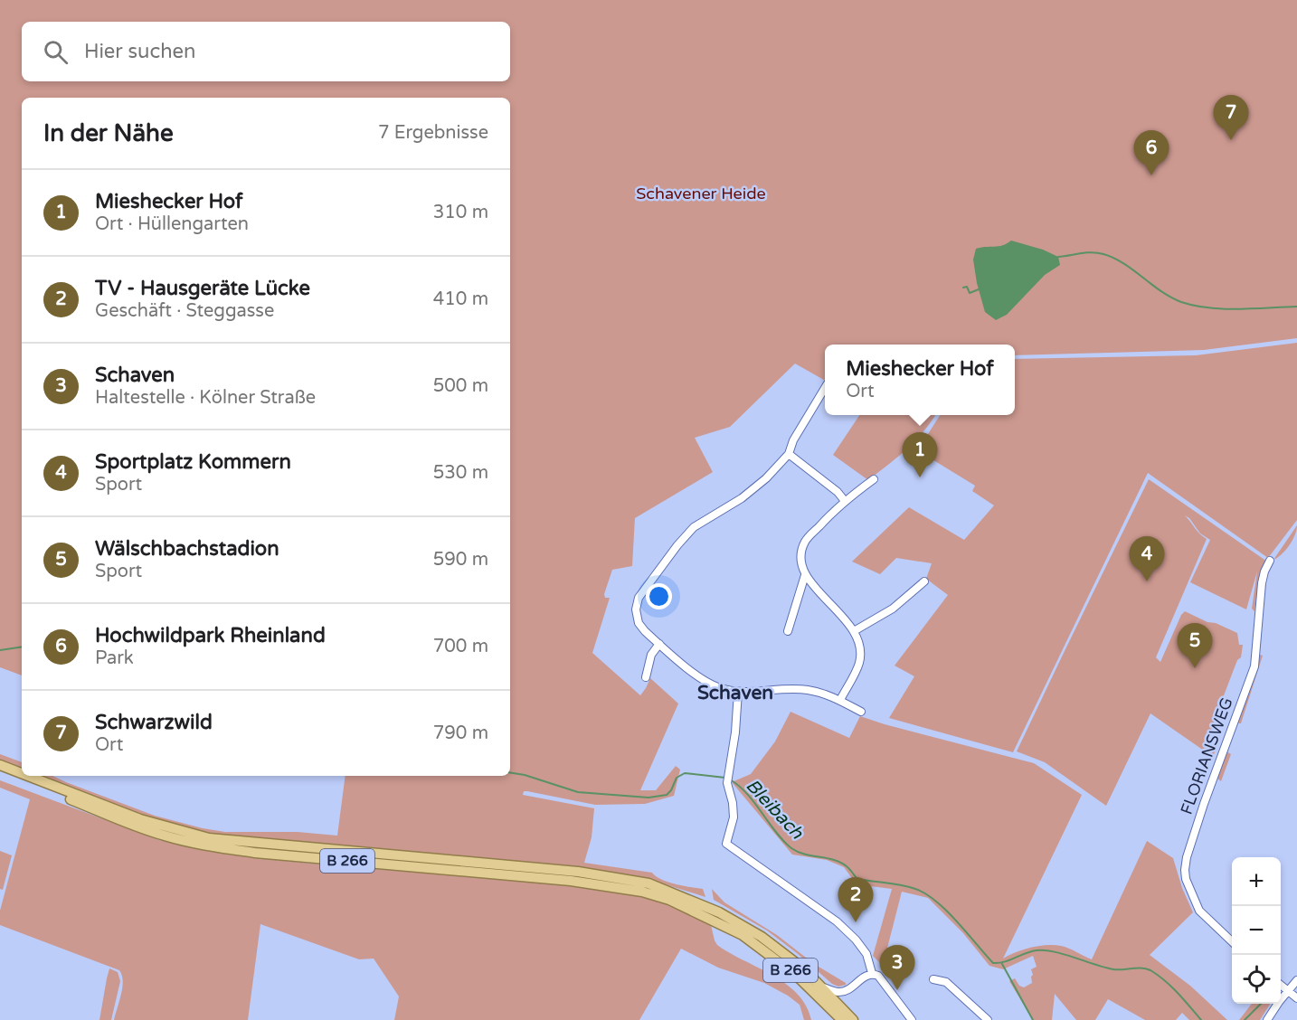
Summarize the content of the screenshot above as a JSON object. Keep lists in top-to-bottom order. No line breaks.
{"streets":{"main road":["B 266"],"street":["FLORIANSWEG"]},"districts":["Schaven"],"water":["Bleibach"],"parks":["Schavener Heide"],"page":{"search":"Hier suchen","pins":["7","6","1","4","5","2","3"],"heading":["In der Nähe","7 Ergebnisse"],"list":[{"mark":"1","name":"Mieshecker Hof","note":"Ort · Hüllengarten","value":"310 m"},{"mark":"2","name":"TV - Hausgeräte Lücke","note":"Geschäft · Steggasse","value":"410 m"},{"mark":"3","name":"Schaven","note":"Haltestelle · Kölner Straße","value":"500 m"},{"mark":"4","name":"Sportplatz Kommern","note":"Sport","value":"530 m"},{"mark":"5","name":"Wälschbachstadion","note":"Sport","value":"590 m"},{"mark":"6","name":"Hochwildpark Rheinland","note":"Park","value":"700 m"},{"mark":"7","name":"Schwarzwild","note":"Ort","value":"790 m"}],"popup":["Mieshecker Hof","Ort"],"map_buttons":["+","−"]}}
